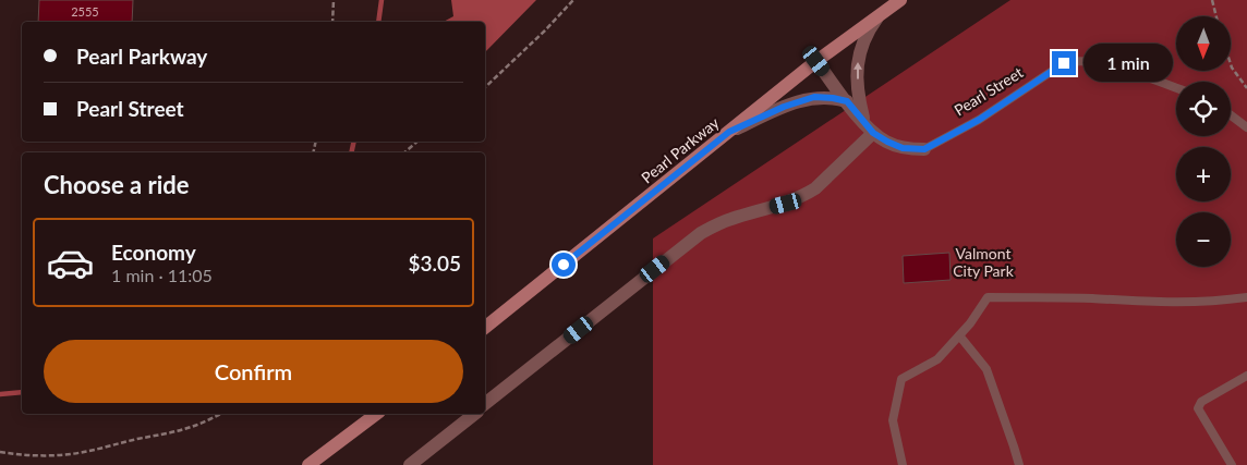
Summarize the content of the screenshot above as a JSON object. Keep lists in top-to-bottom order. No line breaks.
{"streets":{"main road":["Pearl Parkway"],"street":["Pearl Street"]},"crossings":[["Pearl Street","Pearl Parkway"]],"parks":["Valmont City Park"],"house_numbers":["2555"],"north":"bottom","page":{"map_buttons":["+","−"],"banner":["Pearl Parkway","Pearl Street"],"bubble":"1 min","heading":"Choose a ride","list":[{"name":"Economy","note":"1 min · 11:05","value":"$3.05"}],"buttons":"Confirm"}}
